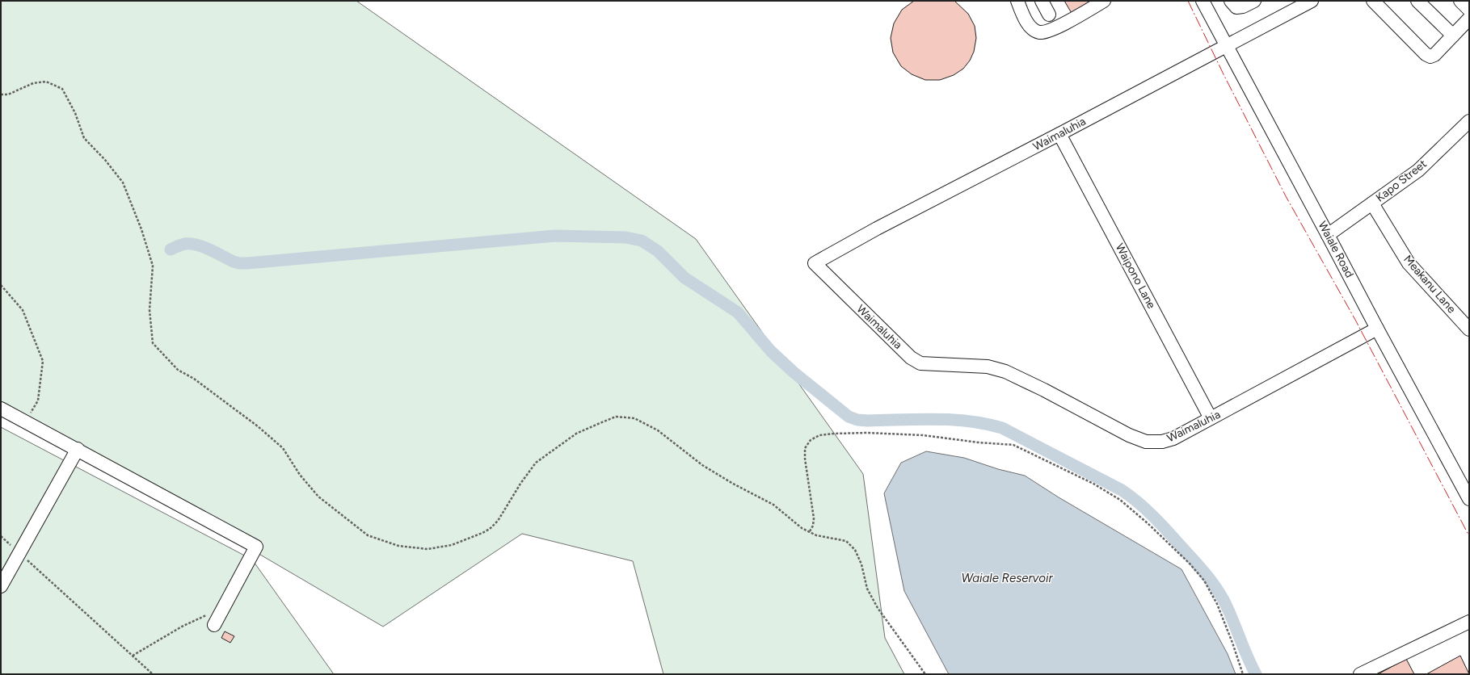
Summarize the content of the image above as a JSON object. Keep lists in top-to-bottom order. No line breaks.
{"streets":{"street":["Waimaluhia","Kapo Street","Waiale Road","Waipono Lane","Meakanu Lane"]},"crossings":[["Waimaluhia","Waiale Road"],["Waimaluhia","Waipono Lane"],["Kapo Street","Waiale Road"],["Kapo Street","Meakanu Lane"]],"water":["Waiale Reservoir"]}
